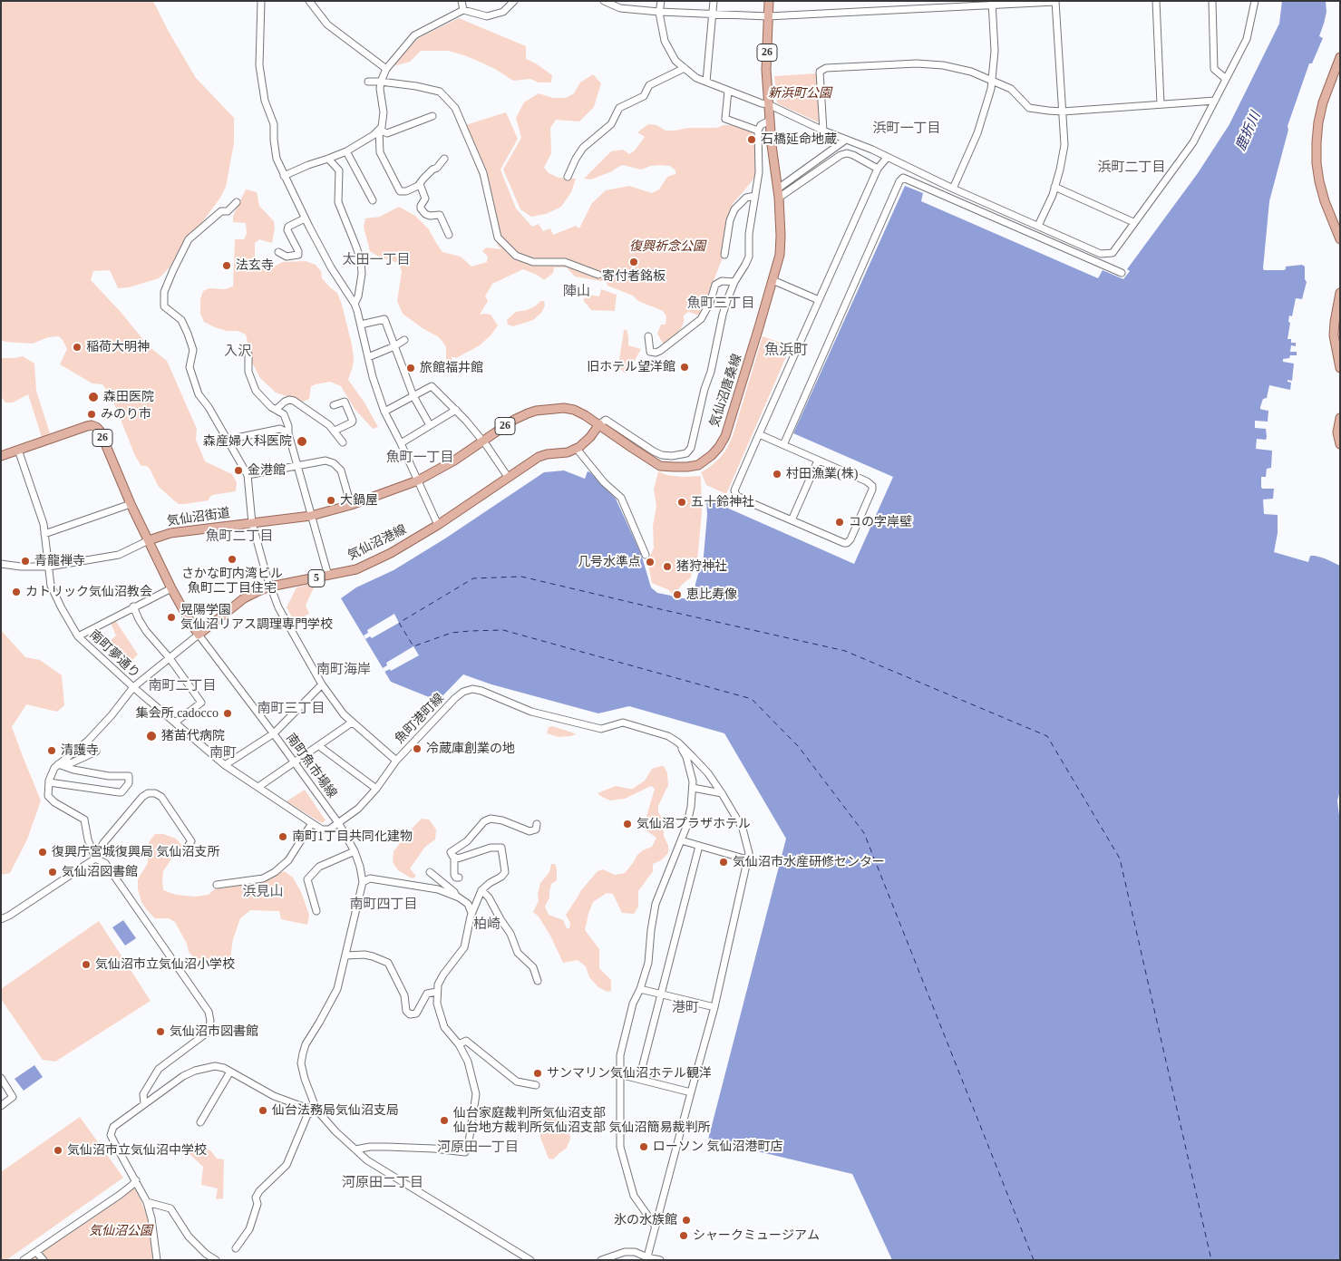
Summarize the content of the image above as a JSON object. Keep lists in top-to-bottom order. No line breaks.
{"streets":{"main road":["26","気仙沼唐桑線","気仙沼街道","気仙沼港線","5"],"street":["南町夢通り","魚町港町線","南町魚市場線"]},"crossings":[["26","気仙沼街道"],["26","南町夢通り"],["気仙沼唐桑線","気仙沼街道"],["気仙沼街道","魚町港町線"],["気仙沼港線","魚町港町線"],["気仙沼港線","南町魚市場線"],["南町夢通り","南町魚市場線"]],"districts":["浜町一丁目","浜町二丁目","太田一丁目","陣山","魚町三丁目","魚浜町","入沢","魚町一丁目","魚町二丁目","南町海岸","南町二丁目","南町三丁目","南町","浜見山","南町四丁目","柏崎","港町","河原田一丁目","河原田二丁目"],"water":["鹿折川"],"parks":["新浜町公園","復興祈念公園","気仙沼公園"],"places":["石橋延命地蔵","寄付者銘板","法玄寺","稲荷大明神","旧ホテル望洋館","旅館福井館","森田医院","みのり市","森産婦人科医院","金港館","村田漁業(株)","大鍋屋","五十鈴神社","コの字岸壁","さかな町内湾ビル 魚町二丁目住宅","青龍禅寺","几号水準点","猪狩神社","カトリック気仙沼教会","恵比寿像","晃陽学園 気仙沼リアス調理専門学校","集会所 cadocco","猪苗代病院","冷蔵庫創業の地","清護寺","気仙沼プラザホテル","南町1丁目共同化建物","復興庁宮城復興局 気仙沼支所","気仙沼市水産研修センター","気仙沼図書館","気仙沼市立気仙沼小学校","気仙沼市図書館","サンマリン気仙沼ホテル観洋","仙台法務局気仙沼支局","仙台家庭裁判所気仙沼支部 仙台地方裁判所気仙沼支部 気仙沼簡易裁判所","ローソン 気仙沼港町店","気仙沼市立気仙沼中学校","氷の水族館","シャークミュージアム"]}
